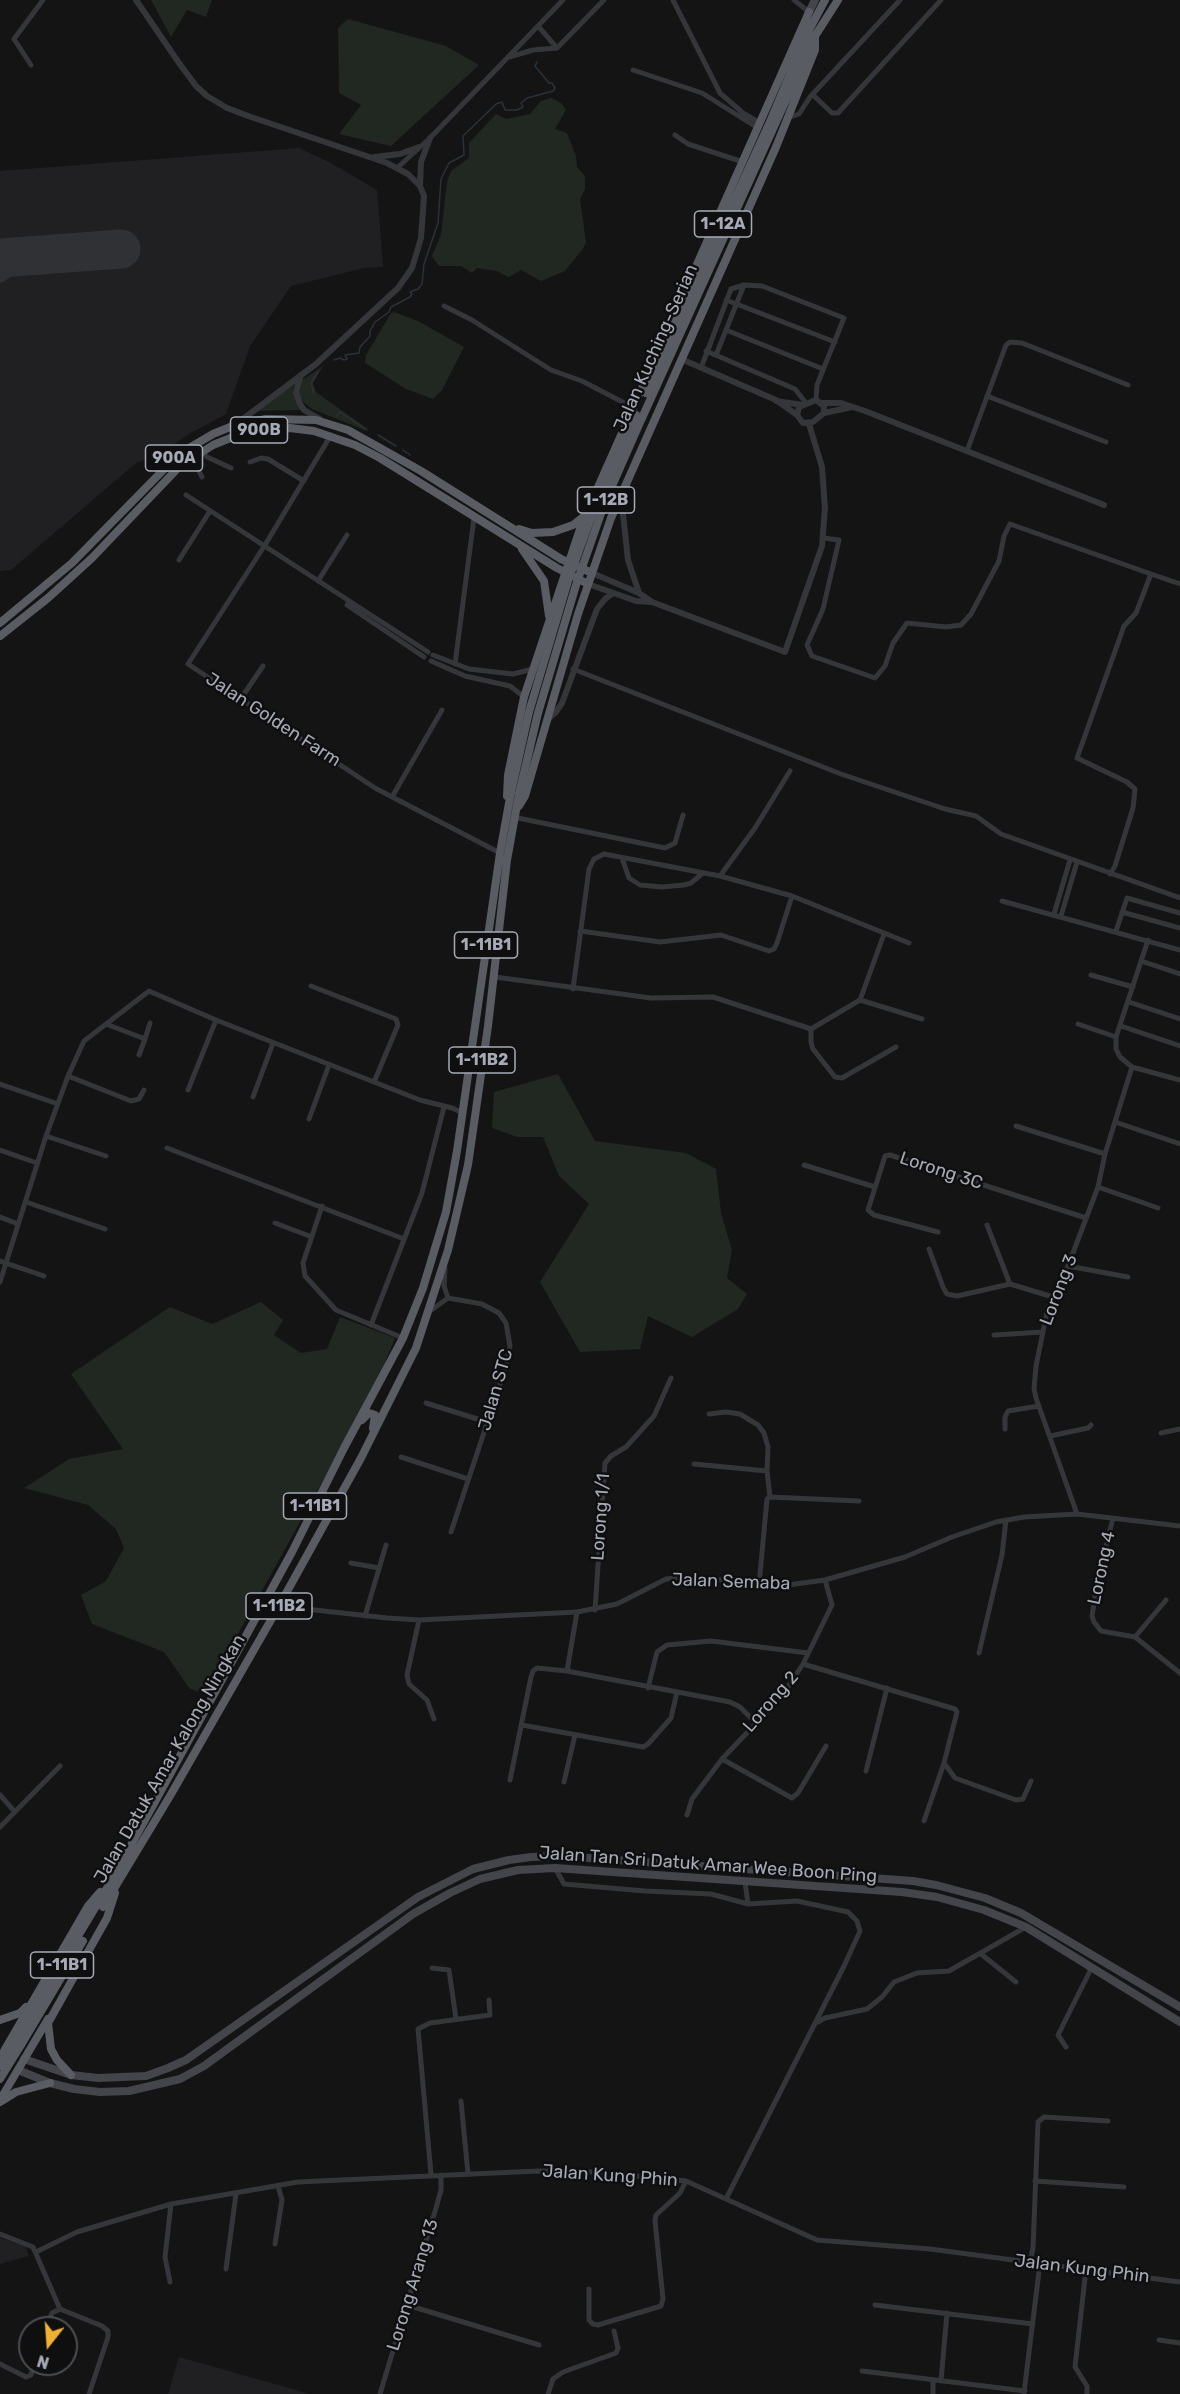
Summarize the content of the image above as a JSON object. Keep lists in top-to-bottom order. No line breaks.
{"streets":{"highway":["1-12A","Jalan Kuching-Serian","900B","900A","1-11B1","1-11B2","Jalan Datuk Amar Kalong Ningkan"],"main road":["Jalan Tan Sri Datuk Amar Wee Boon Ping"],"street":["Jalan Golden Farm","Lorong 3C","Lorong 3","Jalan STC","Lorong 1/1","Lorong 4","Jalan Semaba","Lorong 2","Jalan Kung Phin","Lorong Arang 13"]},"crossings":[["Jalan Kuching-Serian","900B"],["Jalan Kuching-Serian","Jalan Datuk Amar Kalong Ningkan"],["900B","Jalan Golden Farm"],["900B","Jalan Datuk Amar Kalong Ningkan"],["Jalan Golden Farm","Jalan Datuk Amar Kalong Ningkan"],["Lorong 3C","Lorong 3"],["Lorong 3","Jalan Semaba"],["Lorong 1/1","Jalan Semaba"],["Lorong 4","Jalan Semaba"],["Jalan Semaba","Lorong 2"],["Jalan Semaba","Jalan Datuk Amar Kalong Ningkan"],["Jalan Kung Phin","Lorong Arang 13"]],"north":"bottom"}
